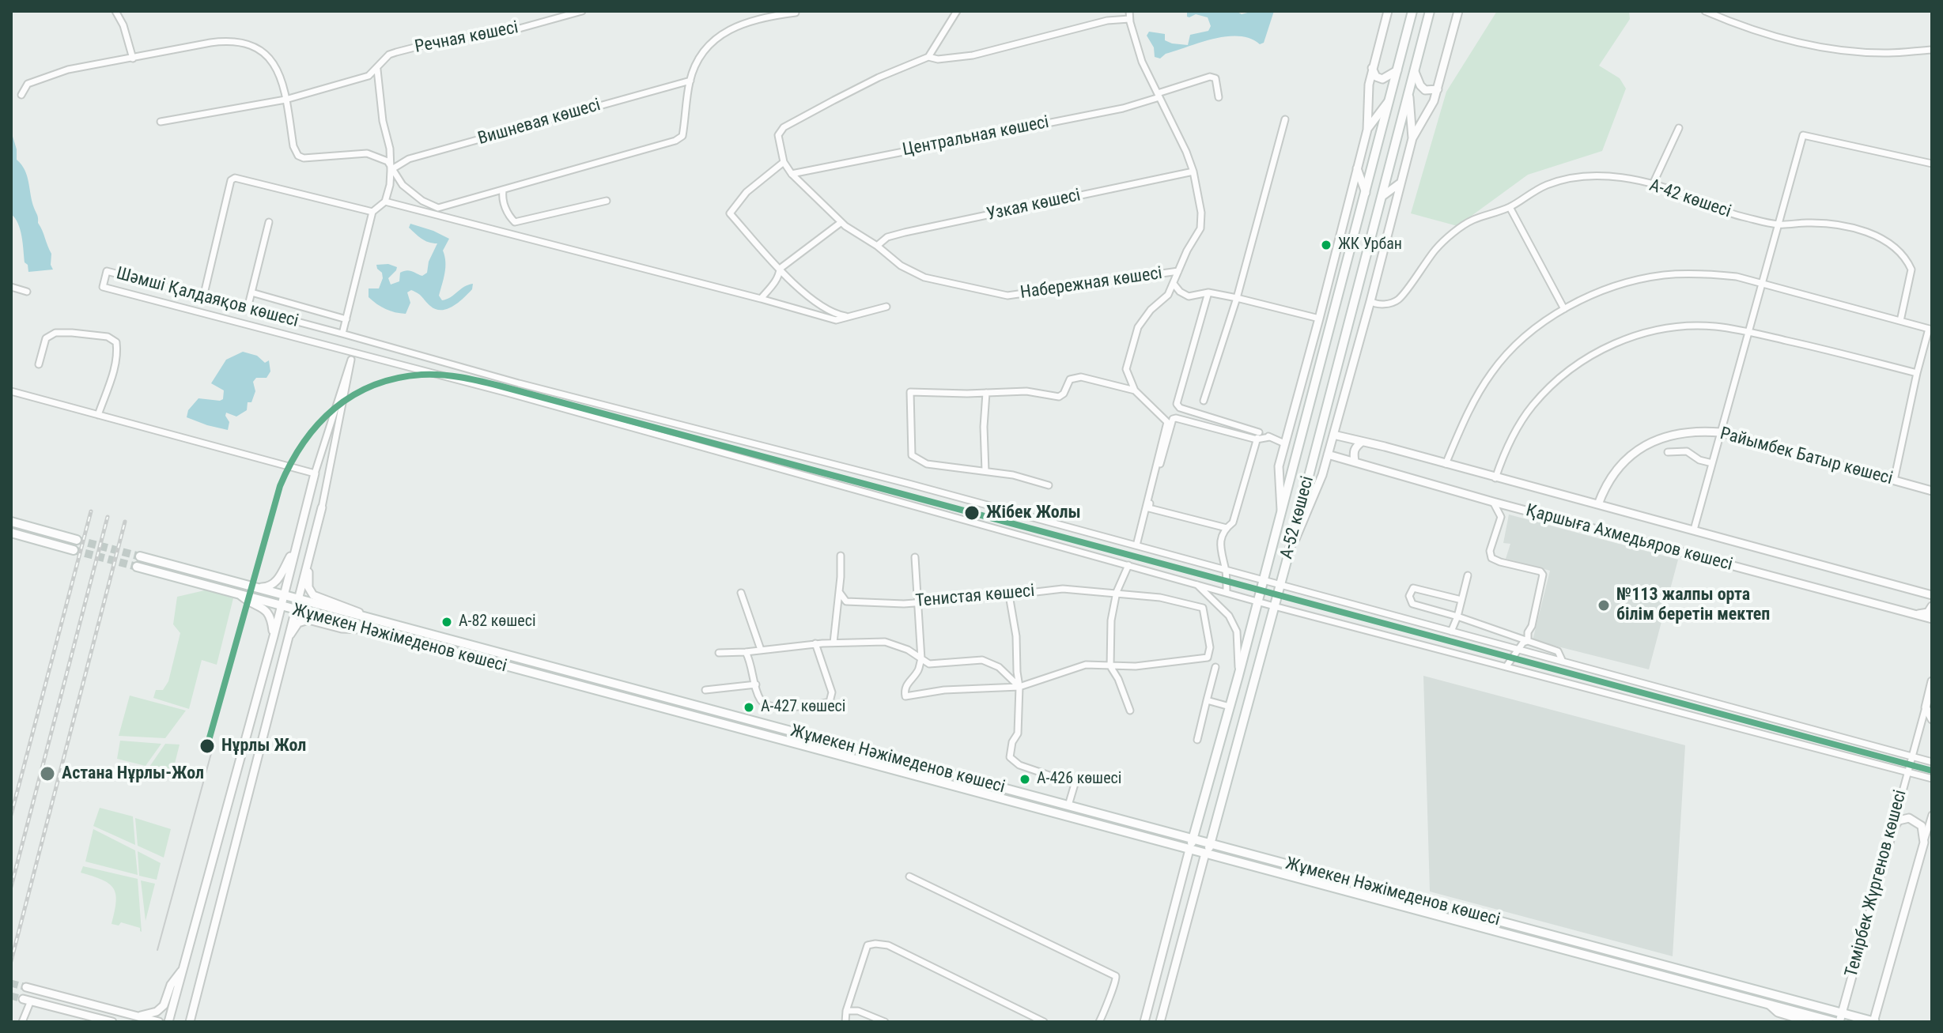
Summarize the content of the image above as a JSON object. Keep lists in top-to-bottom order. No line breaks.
{"streets":{"main road":["А-52 көшесі","Жұмекен Нәжімеденов көшесі"],"street":["Речная көшесі","Вишневая көшесі","Центральная көшесі","А-42 көшесі","Узкая көшесі","Набережная көшесі","Шәмші Қалдаяқов көшесі","Райымбек Батыр көшесі","Қаршыға Ахмедьяров көшесі","Тенистая көшесі","Темірбек Жүргенов көшесі"]},"crossings":[["Центральная көшесі","Набережная көшесі"],["Узкая көшесі","Набережная көшесі"],["Шәмші Қалдаяқов көшесі","А-52 көшесі"],["Шәмші Қалдаяқов көшесі","Темірбек Жүргенов көшесі"],["Райымбек Батыр көшесі","Қаршыға Ахмедьяров көшесі"],["А-52 көшесі","Жұмекен Нәжімеденов көшесі"],["Жұмекен Нәжімеденов көшесі","Темірбек Жүргенов көшесі"]],"places":["ЖК Урбан","Жібек Жолы","№113 жалпы орта білім беретін мектеп","A-82 көшесі","A-427 көшесі","Нұрлы Жол","Астана Нұрлы-Жол","А-426 көшесі"]}
